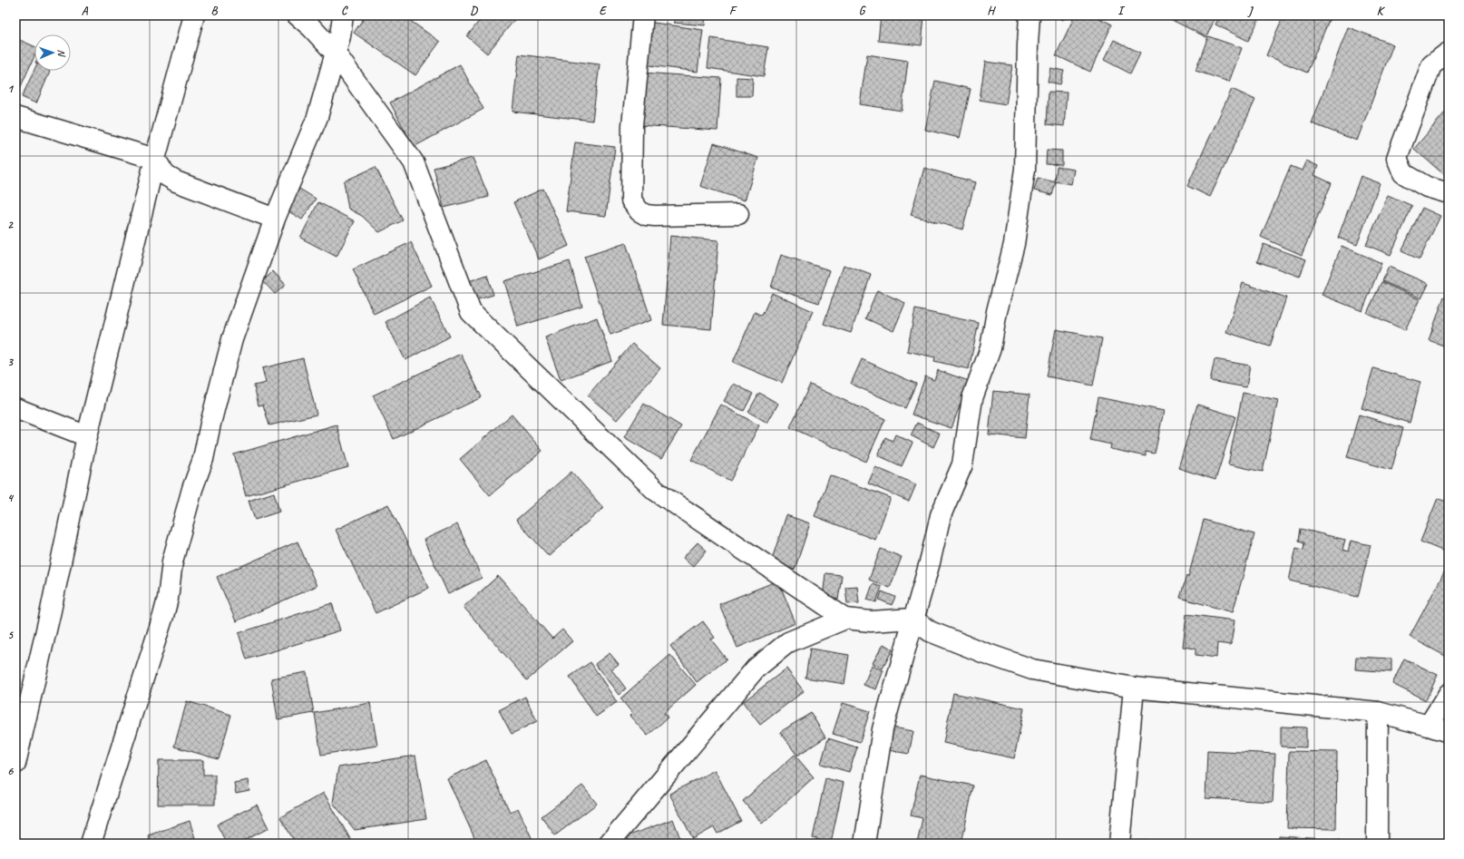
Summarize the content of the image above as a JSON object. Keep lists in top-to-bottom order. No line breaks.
{"north":"right","grid":{"columns":["A","B","C","D","E","F","G","H","I","J","K"],"rows":["1","2","3","4","5","6"]}}
